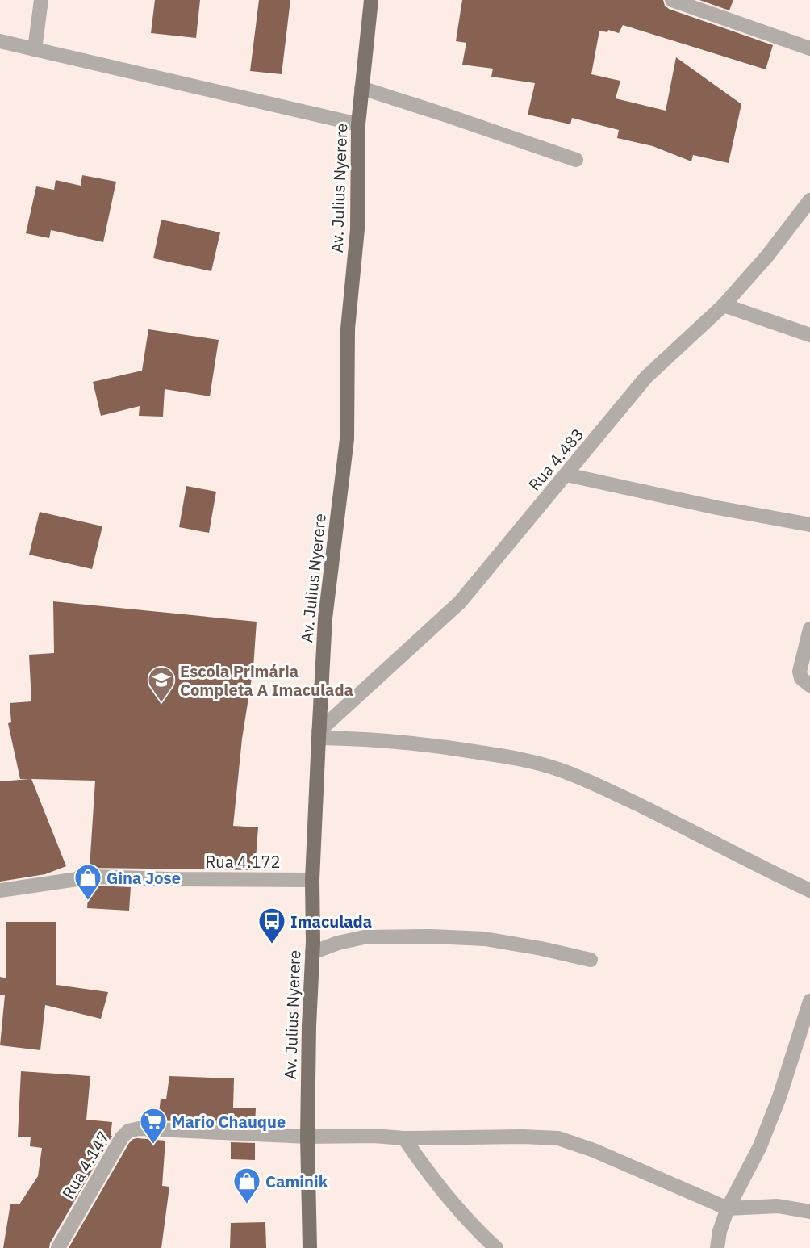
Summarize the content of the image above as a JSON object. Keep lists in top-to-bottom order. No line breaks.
{"streets":{"main road":["Av. Julius Nyerere"],"street":["Rua 4.483","Rua 4.172","Rua 4.147"]},"crossings":[["Av. Julius Nyerere","Rua 4.483"],["Av. Julius Nyerere","Rua 4.172"],["Av. Julius Nyerere","Rua 4.147"]],"places":{"school or university":["Escola Primária Completa A Imaculada"],"shop":["Gina Jose","Caminik"],"bus stop":["Imaculada"],"supermarket":["Mario Chauque"]}}
